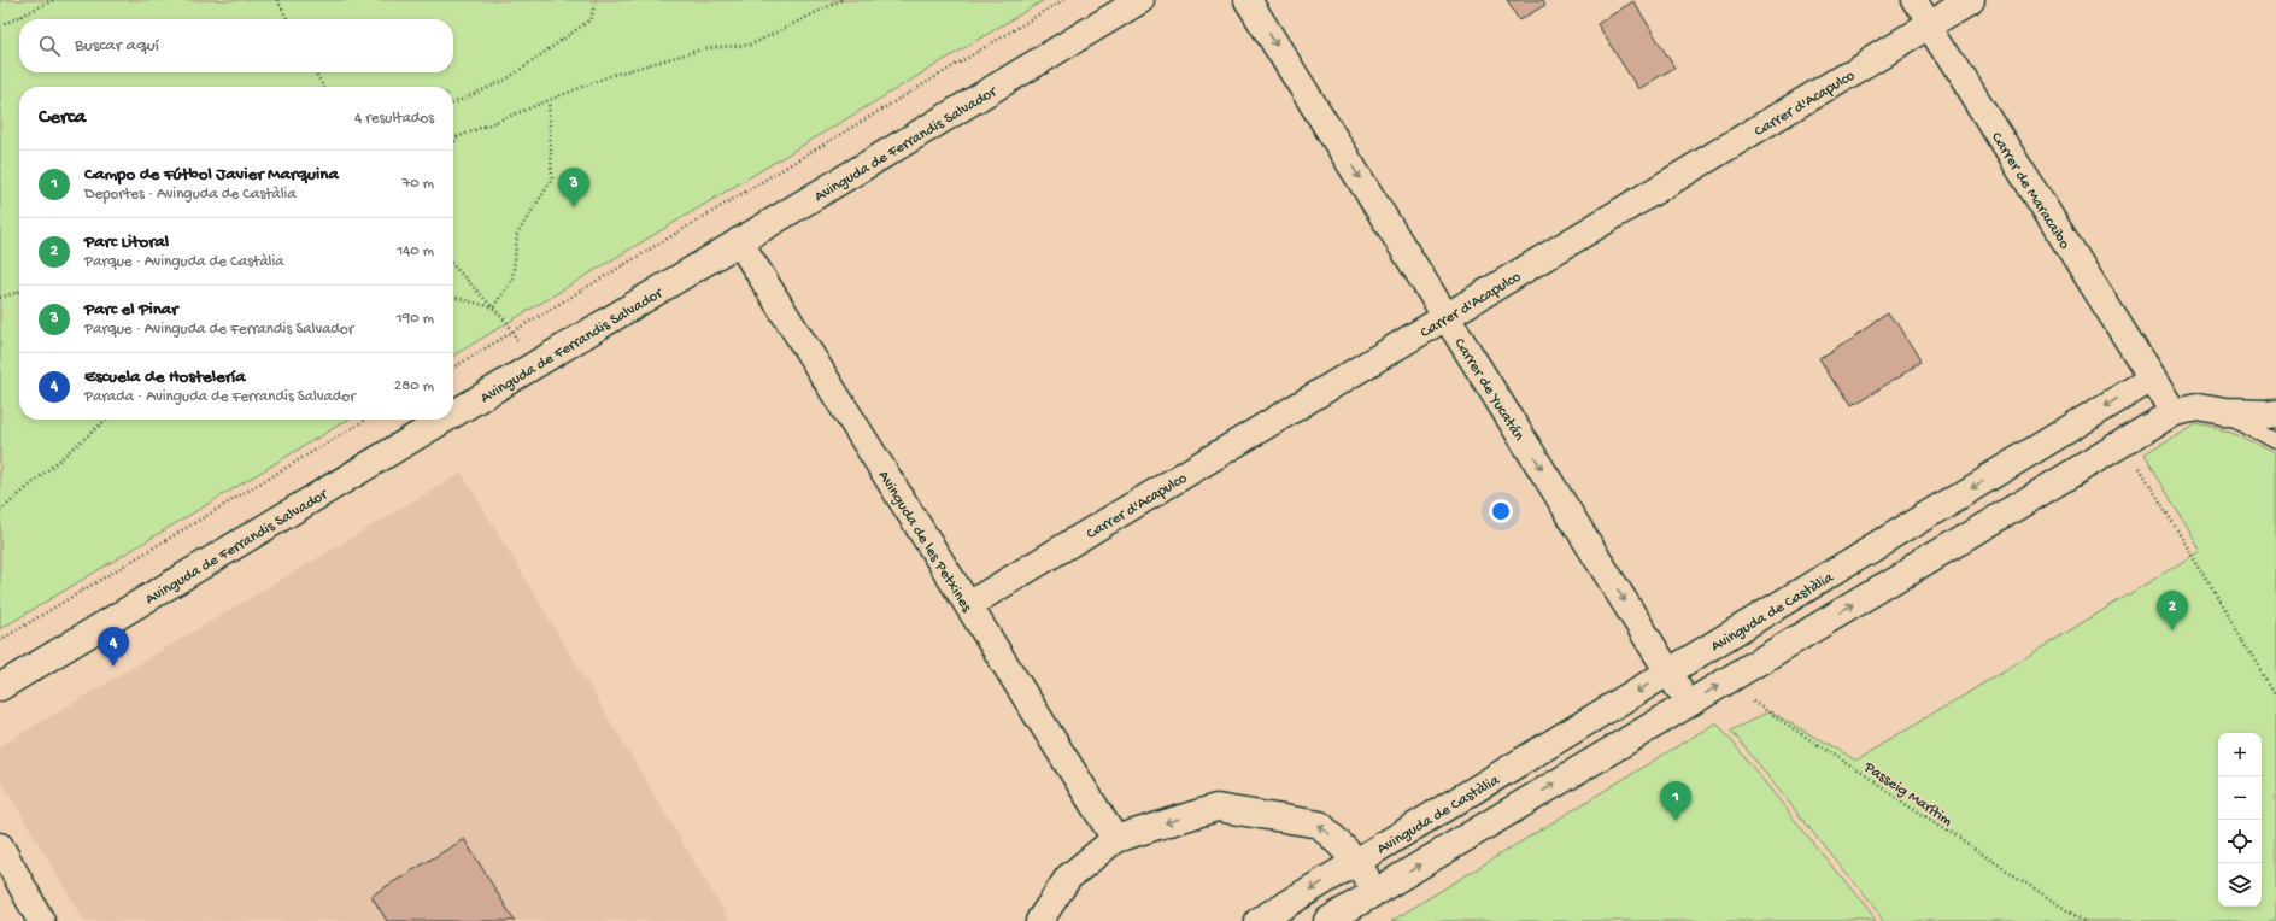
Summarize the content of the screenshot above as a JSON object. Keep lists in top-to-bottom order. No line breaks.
{"streets":{"street":["Carrer d'Acapulco","Avinguda de Ferrandis Salvador","Carrer de Maracaibo","Carrer de Yucatán","Avinguda de les Petxines","Avinguda de Castàlia"],"path":["Passeig Marítim"]},"crossings":[["Carrer d'Acapulco","Carrer de Maracaibo"],["Carrer d'Acapulco","Carrer de Yucatán"],["Carrer d'Acapulco","Avinguda de les Petxines"],["Avinguda de Ferrandis Salvador","Avinguda de les Petxines"],["Carrer de Maracaibo","Avinguda de Castàlia"],["Carrer de Yucatán","Avinguda de Castàlia"]],"one_way":["Carrer de Yucatán"],"page":{"search":"Buscar aquí","heading":["Cerca","4 resultados"],"list":[{"mark":"1","name":"Campo de Fútbol Javier Marquina","note":"Deportes · Avinguda de Castàlia","value":"70 m"},{"mark":"2","name":"Parc Litoral","note":"Parque · Avinguda de Castàlia","value":"140 m"},{"mark":"3","name":"Parc el Pinar","note":"Parque · Avinguda de Ferrandis Salvador","value":"190 m"},{"mark":"4","name":"Escuela de Hostelería","note":"Parada · Avinguda de Ferrandis Salvador","value":"280 m"}],"pins":["3","2","4","1"],"map_buttons":["+","−"]}}
